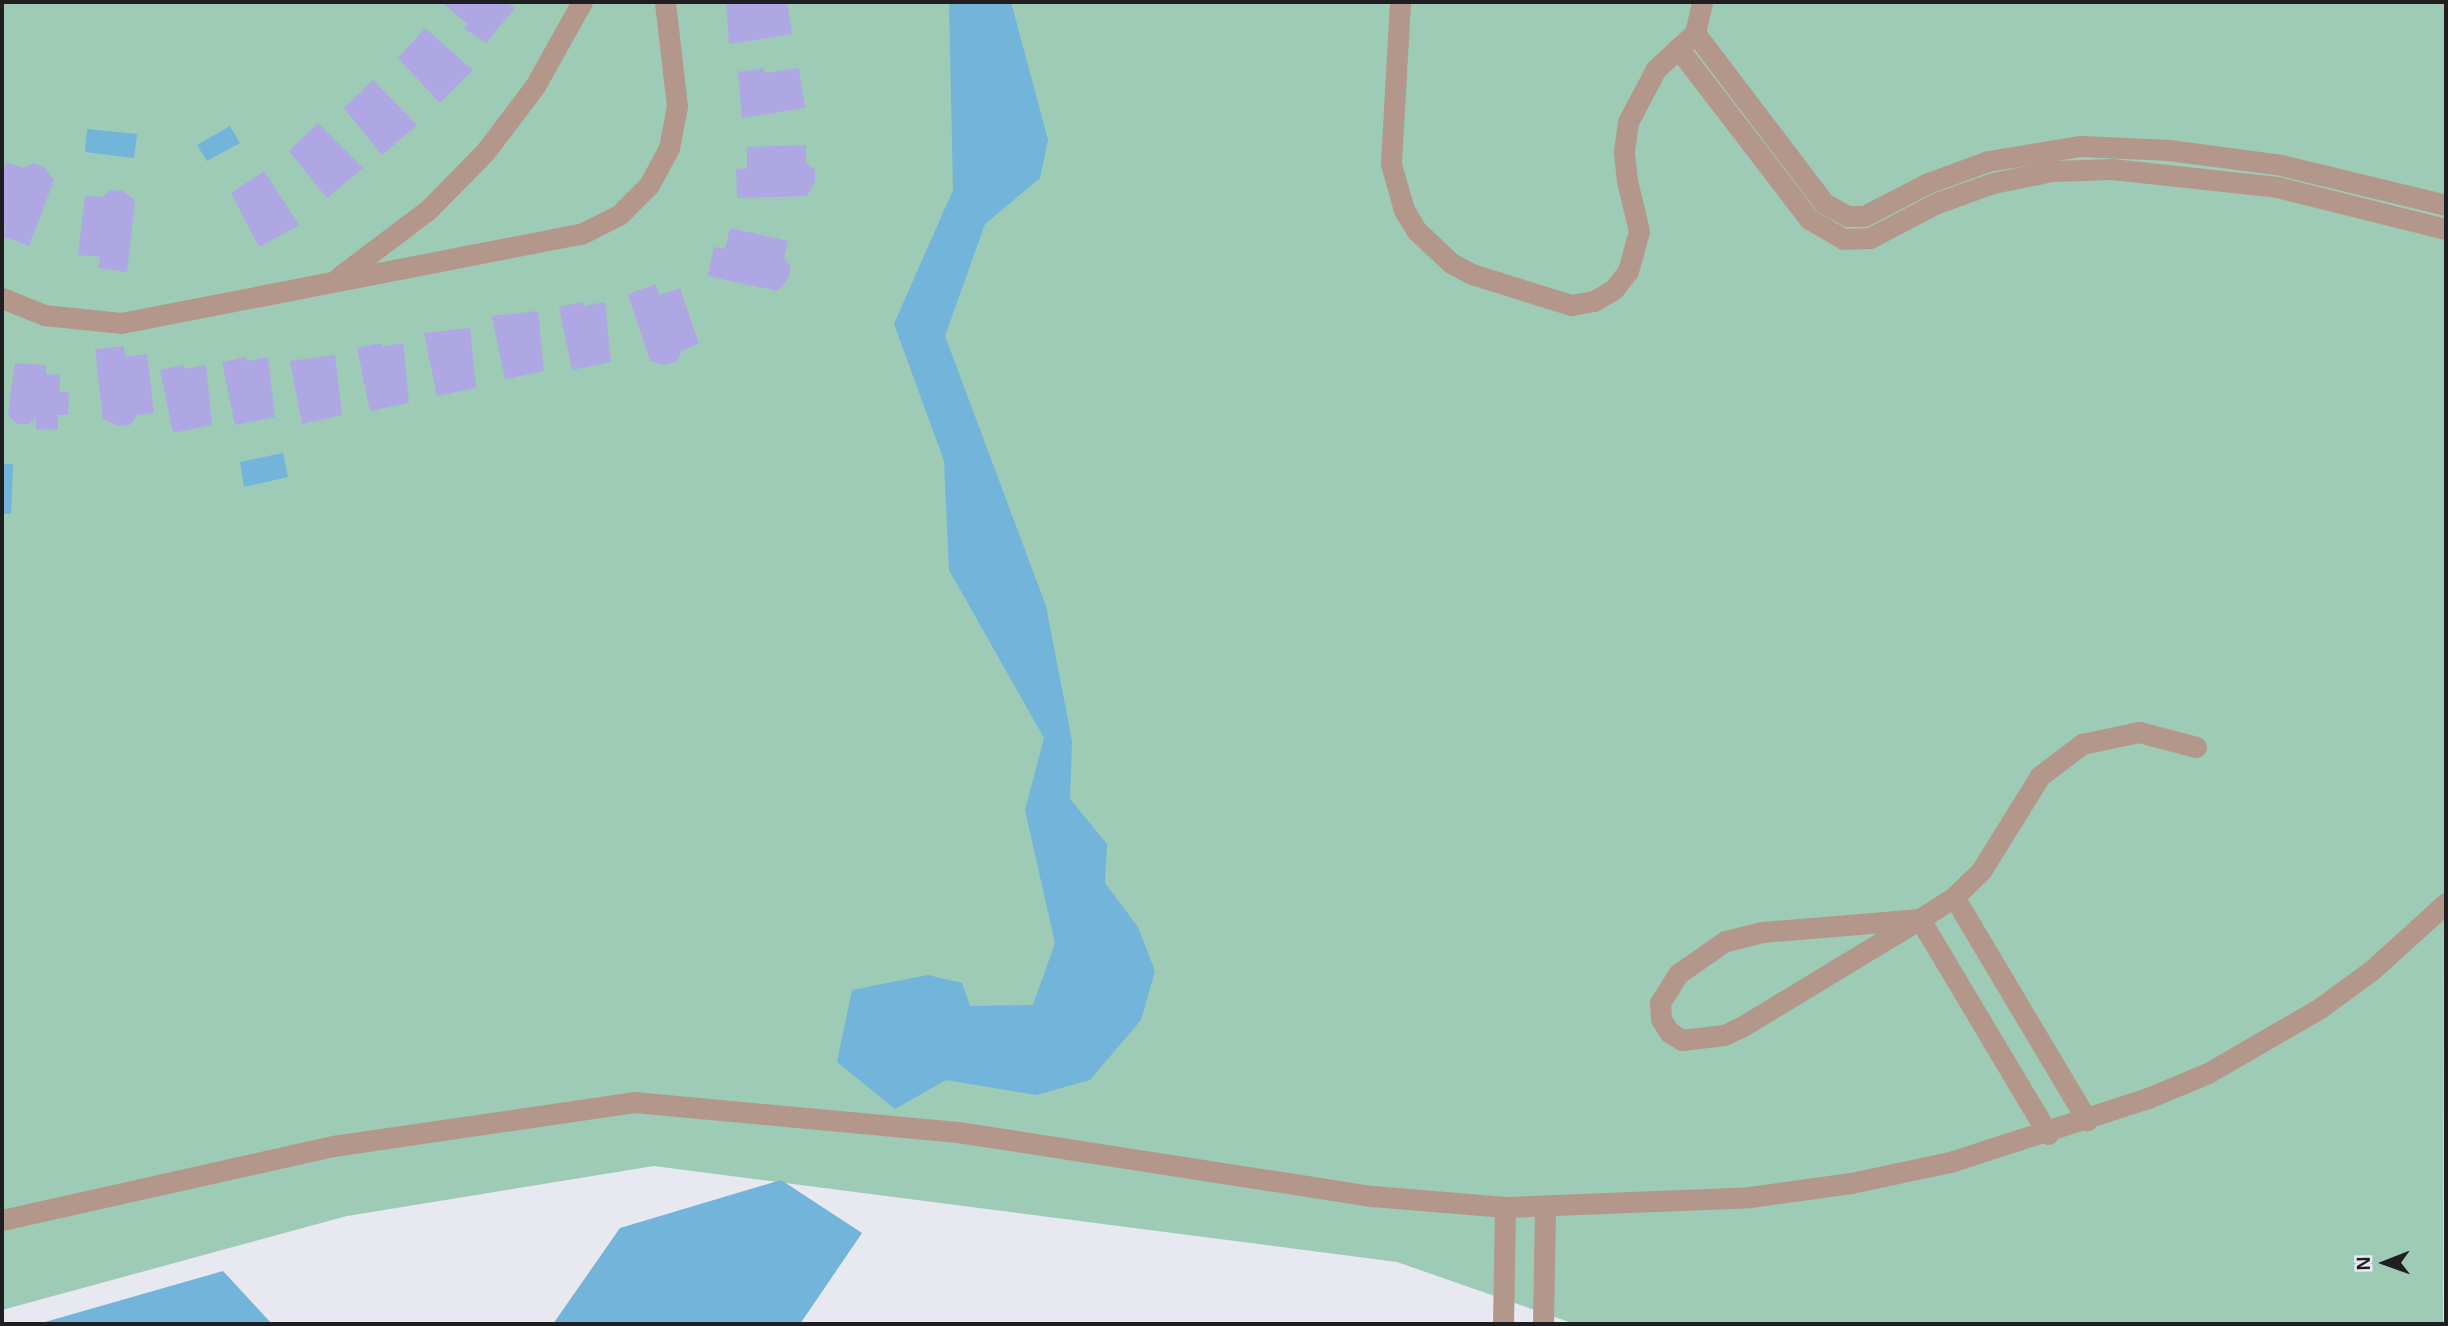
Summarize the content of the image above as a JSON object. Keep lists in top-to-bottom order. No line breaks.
{"north":"left"}
